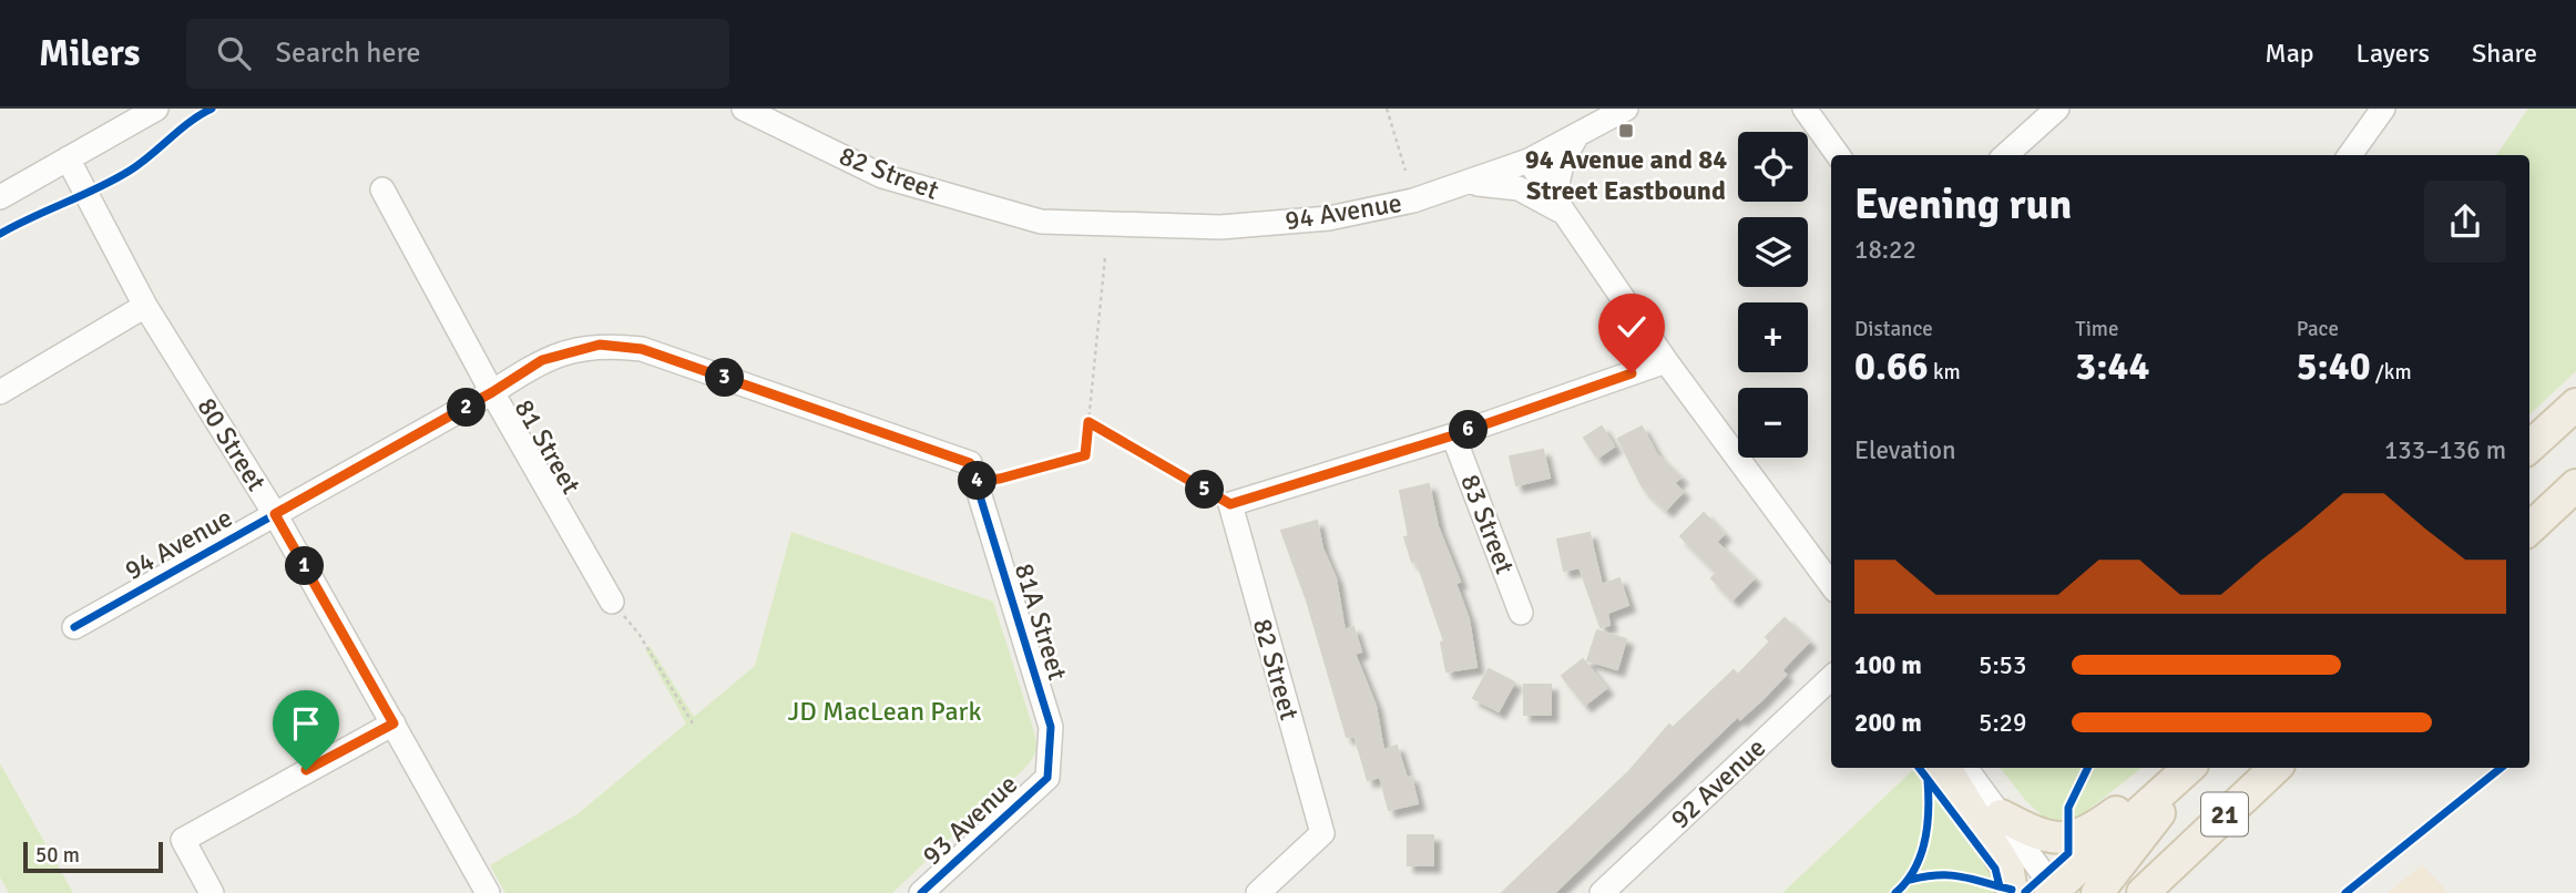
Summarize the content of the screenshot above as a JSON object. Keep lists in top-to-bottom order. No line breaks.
{"streets":{"main road":["21"],"street":["82 Street","94 Avenue","80 Street","81 Street","83 Street","81A Street","92 Avenue","93 Avenue"]},"crossings":[["82 Street","94 Avenue"],["94 Avenue","80 Street"],["94 Avenue","81 Street"],["94 Avenue","81A Street"],["81A Street","93 Avenue"]],"parks":["JD MacLean Park"],"places":{"transit":["94 Avenue and 84 Street Eastbound"]},"scale_bar":"50 m","page":{"header":"Milers","search":"Search here","nav":["Map","Layers","Share"],"map_buttons":["+","−"],"heading":["Evening run","18:22"],"stats":[["Distance","0.66 km"],["Time","3:44"],["Pace","5:40 /km"]],"pins":["3","2","6","4","5","1"],"chart":["Elevation","133–136 m"],"list":[{"name":"100 m","note":"5:53"},{"name":"200 m","note":"5:29"}],"scale":"50 m"}}
